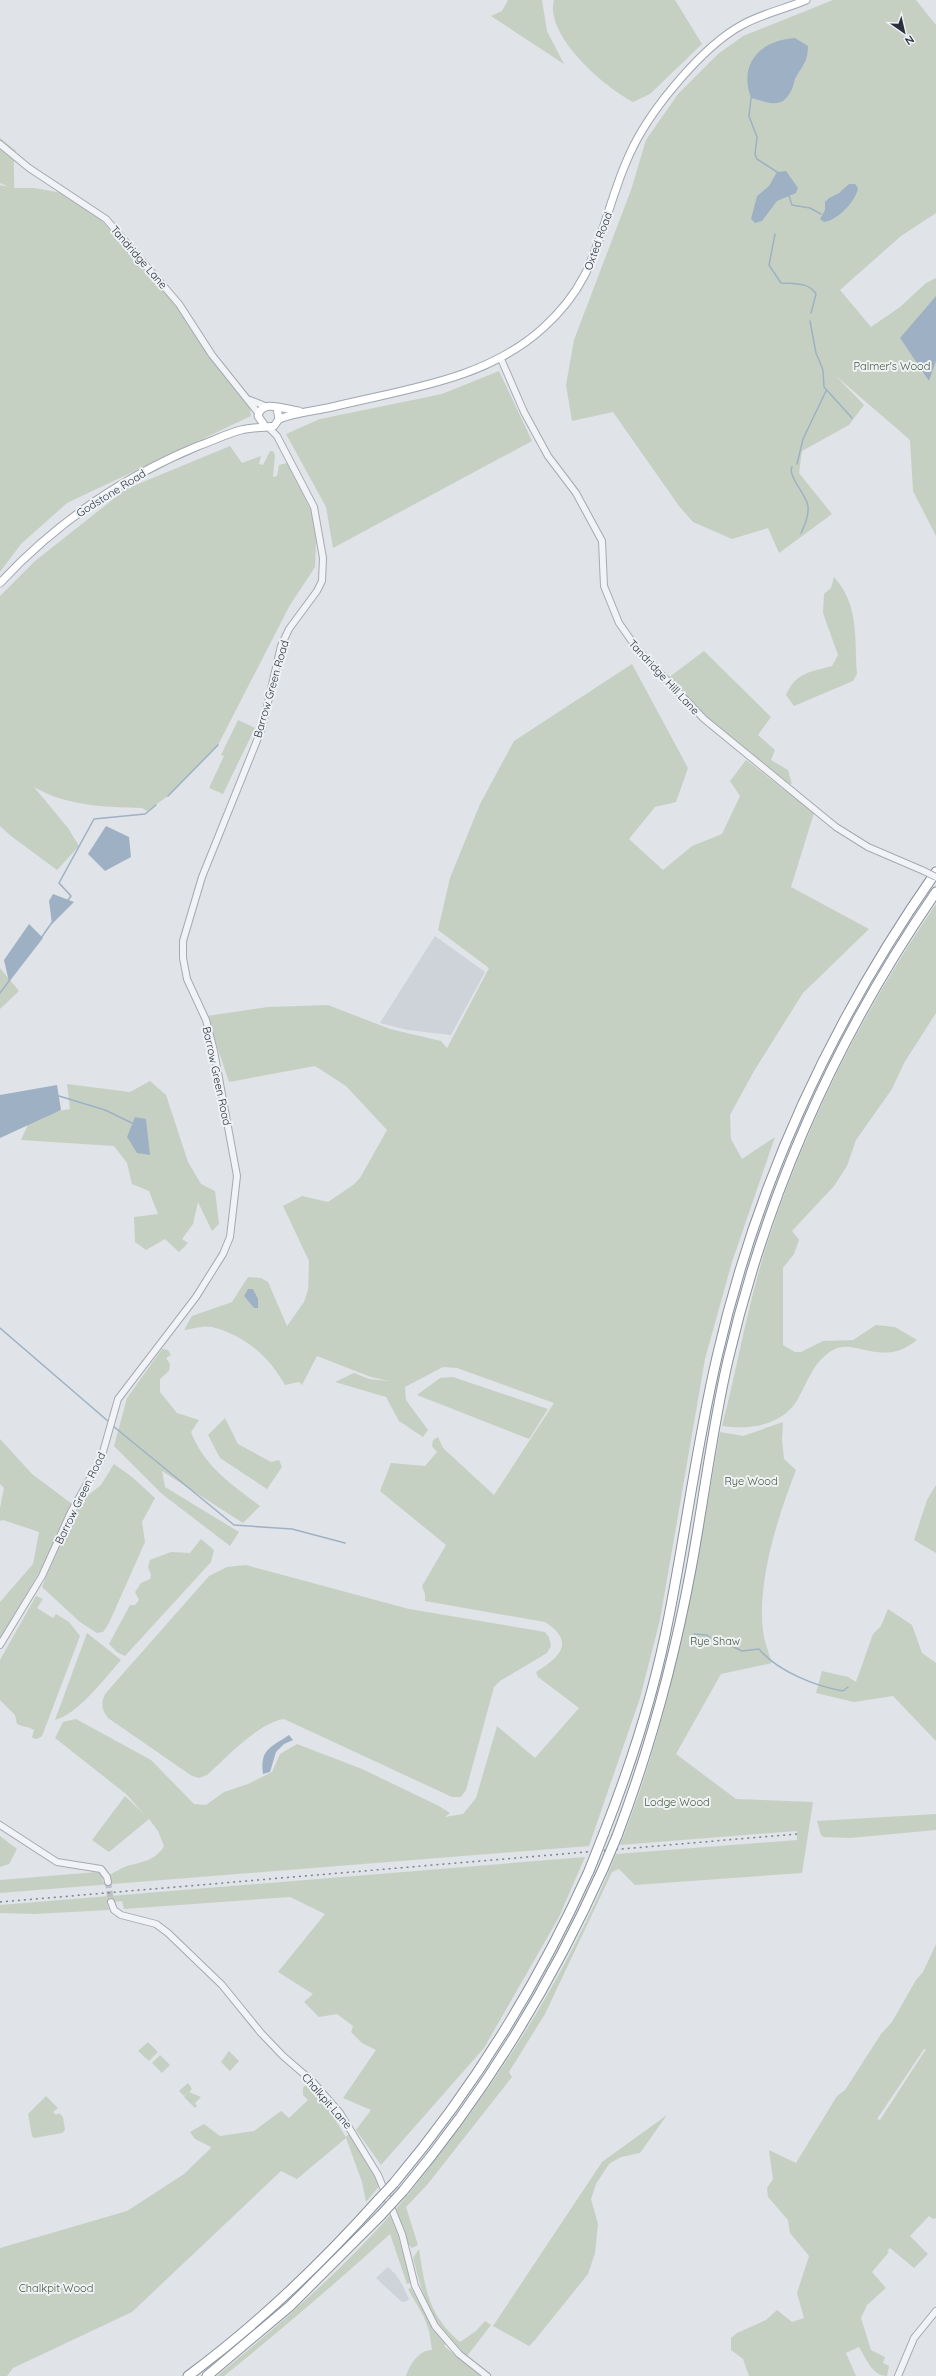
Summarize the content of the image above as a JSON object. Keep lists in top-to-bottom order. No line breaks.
{"streets":{"main road":["Oxted Road","Godstone Road"],"street":["Tandridge Lane","Tandridge Hill Lane","Barrow Green Road","Chalkpit Lane"]},"crossings":[["Oxted Road","Tandridge Lane"],["Oxted Road","Godstone Road"],["Oxted Road","Tandridge Hill Lane"],["Oxted Road","Barrow Green Road"],["Tandridge Lane","Godstone Road"],["Tandridge Lane","Barrow Green Road"],["Godstone Road","Barrow Green Road"]],"parks":["Palmer's Wood","Rye Wood","Rye Shaw","Lodge Wood","Chalkpit Wood"],"north":"bottom right"}
